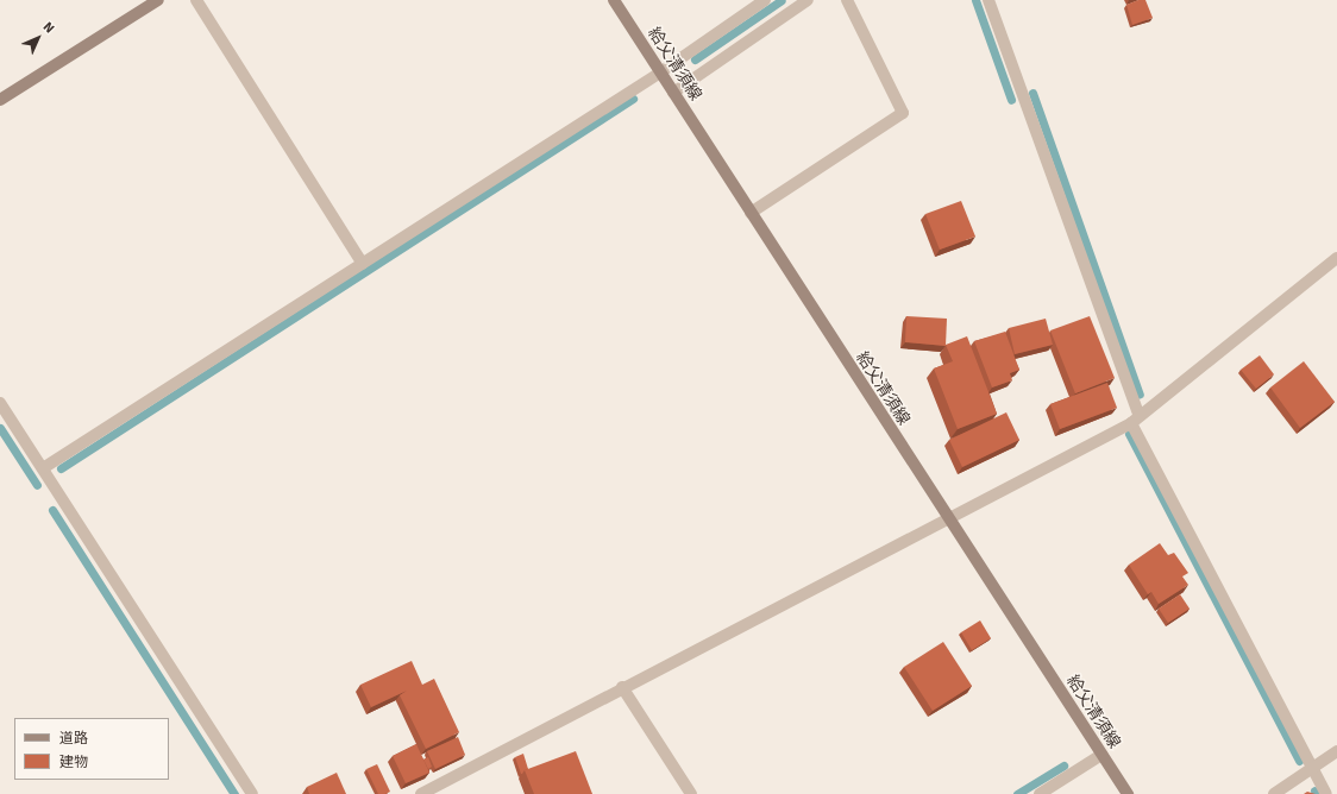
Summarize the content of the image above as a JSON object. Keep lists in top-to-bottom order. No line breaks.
{"streets":{"main road":["給父清須線"]},"legend":["道路","建物"],"north":"top right"}
